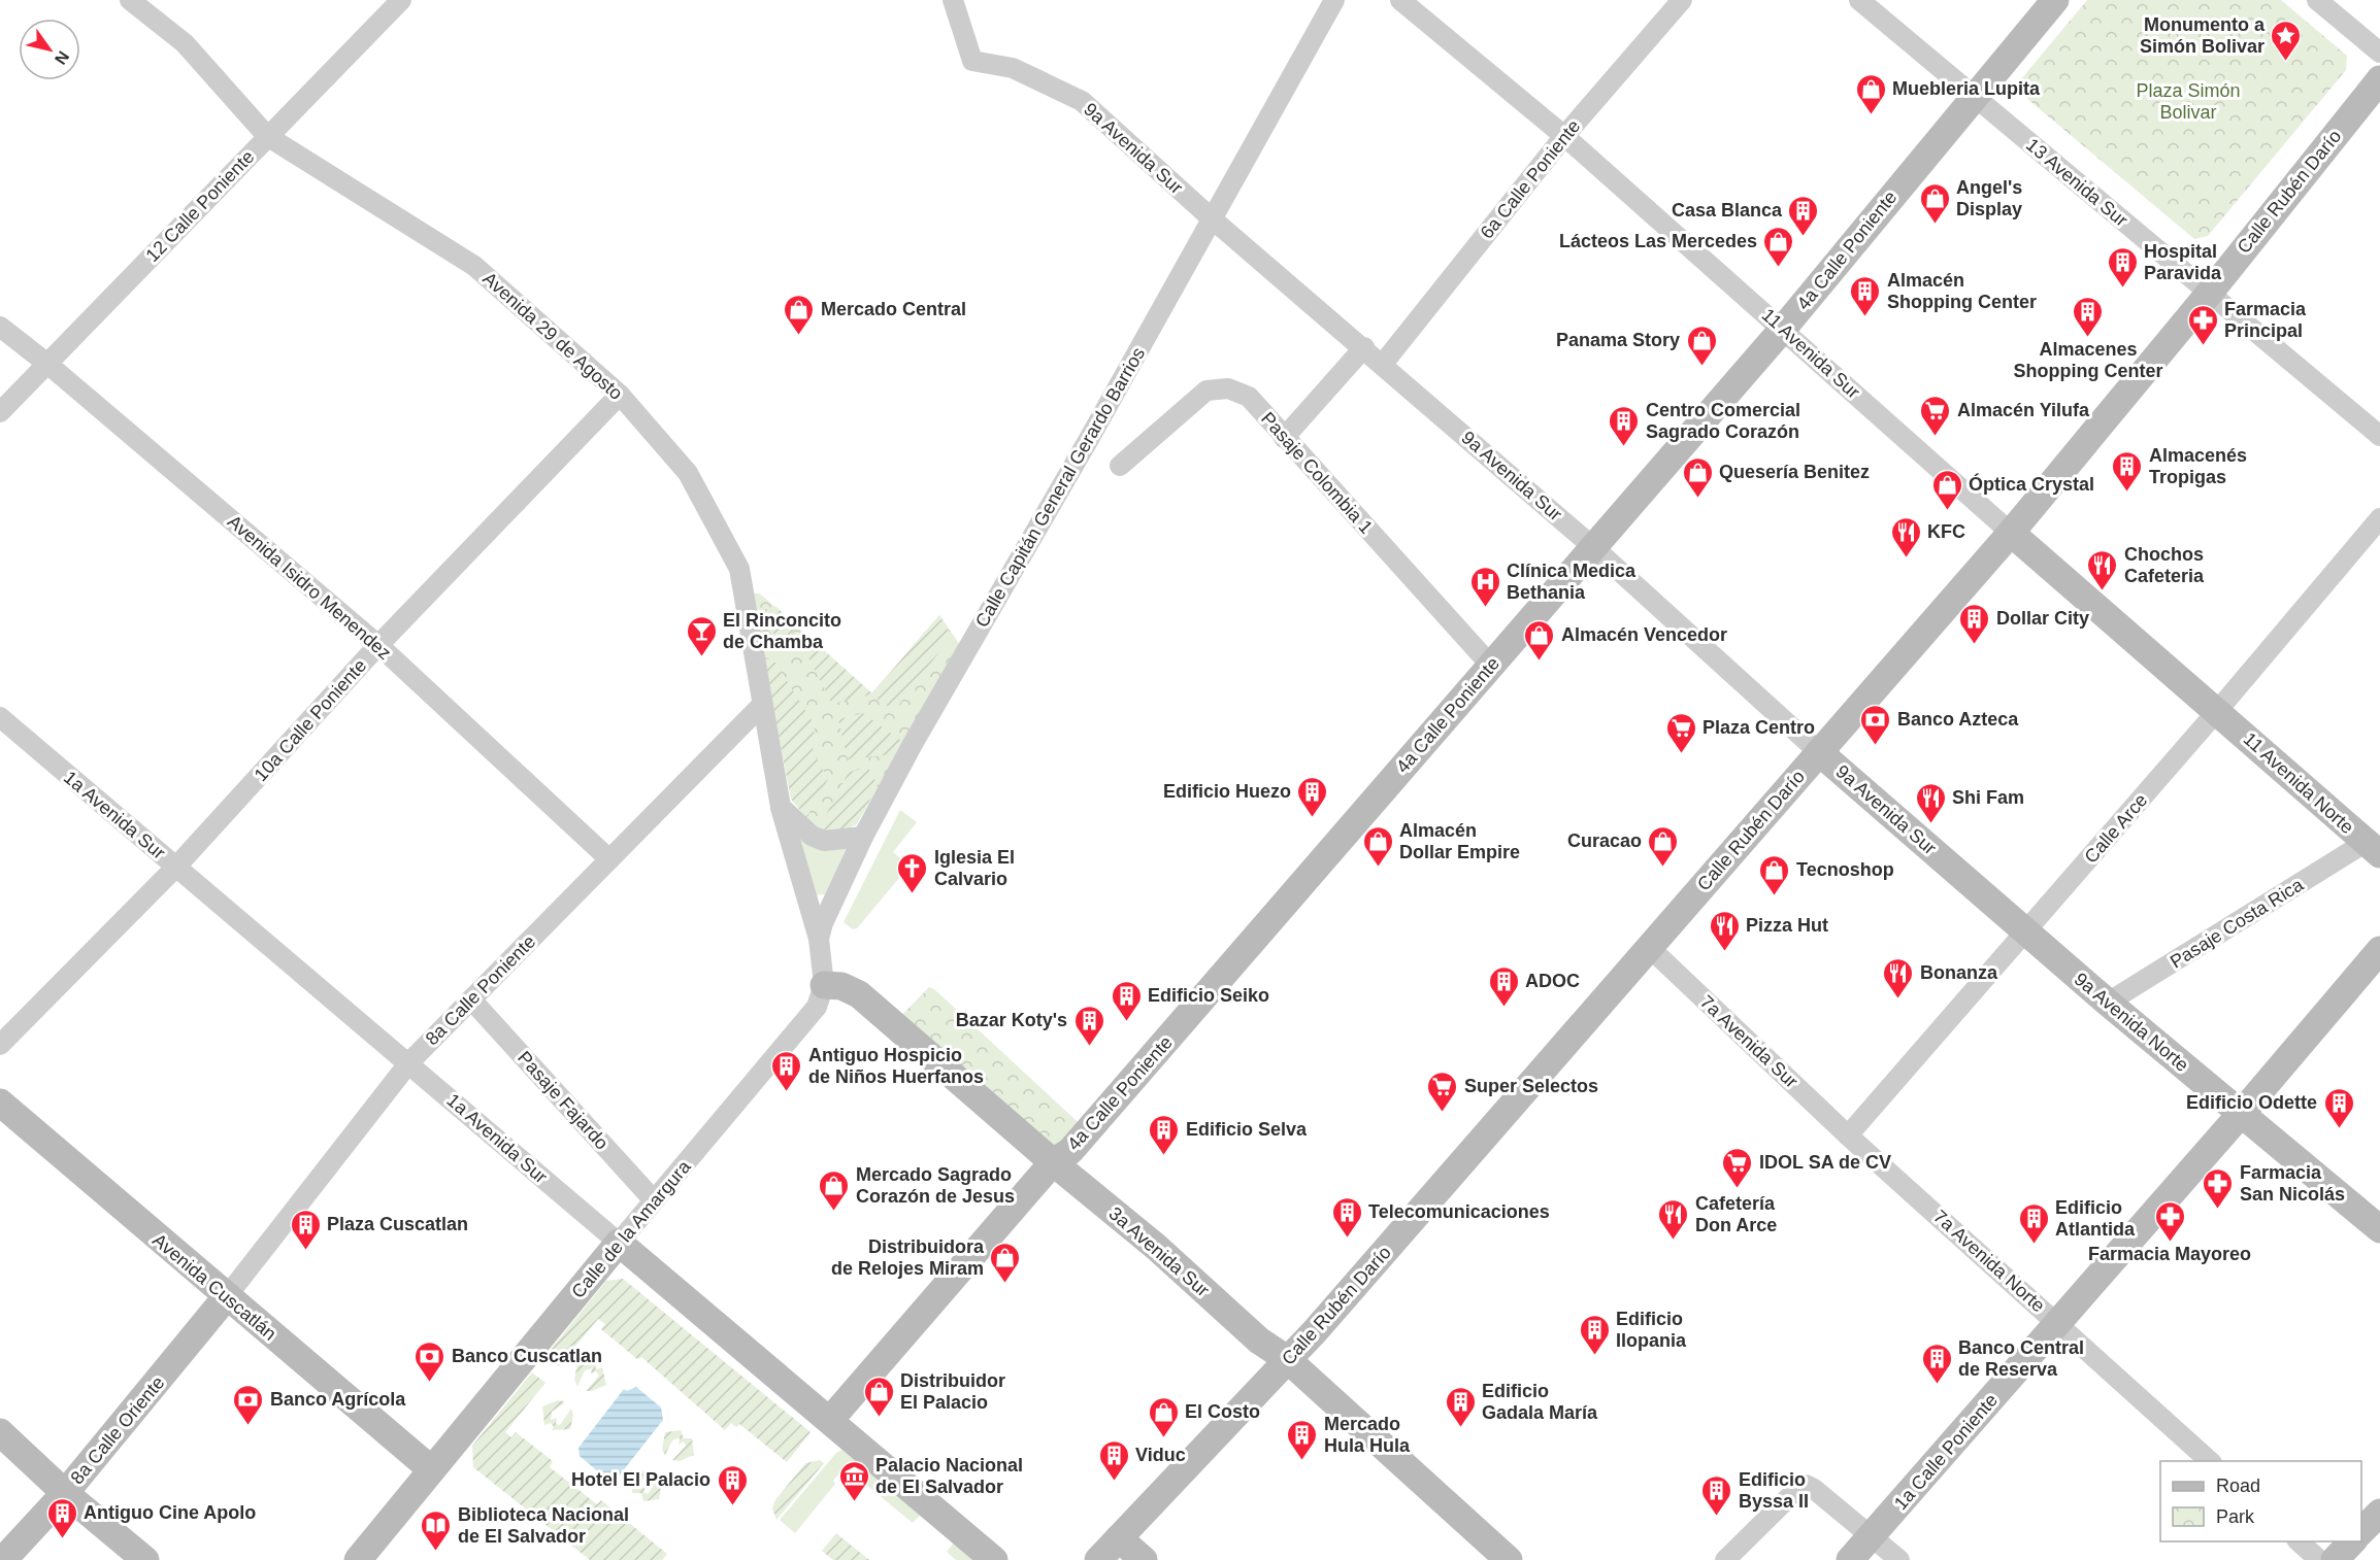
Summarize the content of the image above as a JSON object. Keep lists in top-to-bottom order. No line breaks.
{"streets":{"main road":["9a Avenida Sur","Calle Rubén Darío","4a Calle Poniente","11 Avenida Sur","11 Avenida Norte","1a Avenida Sur","9a Avenida Norte","Calle de la Amargura","3a Avenida Sur","Avenida Cuscatlán","8a Calle Oriente","1a Calle Poniente"],"street":["6a Calle Poniente","13 Avenida Sur","12 Calle Poniente","Avenida 29 de Agosto","Pasaje Colombia 1","Calle Capitán General Gerardo Barrios","Avenida Isidro Menendez","10a Calle Poniente","Calle Arce","Pasaje Costa Rica","8a Calle Poniente","7a Avenida Sur","Pasaje Fajardo","7a Avenida Norte"]},"crossings":[["9a Avenida Sur","6a Calle Poniente"],["9a Avenida Sur","Calle Rubén Darío"],["9a Avenida Sur","4a Calle Poniente"],["9a Avenida Sur","Calle Capitán General Gerardo Barrios"],["9a Avenida Sur","Calle Arce"],["9a Avenida Sur","9a Avenida Norte"],["6a Calle Poniente","11 Avenida Sur"],["13 Avenida Sur","Calle Rubén Darío"],["13 Avenida Sur","4a Calle Poniente"],["Calle Rubén Darío","11 Avenida Sur"],["Calle Rubén Darío","7a Avenida Sur"],["Calle Rubén Darío","3a Avenida Sur"],["12 Calle Poniente","Avenida 29 de Agosto"],["12 Calle Poniente","Avenida Isidro Menendez"],["4a Calle Poniente","11 Avenida Sur"],["4a Calle Poniente","Pasaje Colombia 1"],["4a Calle Poniente","1a Avenida Sur"],["4a Calle Poniente","3a Avenida Sur"],["Avenida 29 de Agosto","Calle Capitán General Gerardo Barrios"],["Avenida 29 de Agosto","10a Calle Poniente"],["Avenida 29 de Agosto","8a Calle Poniente"],["11 Avenida Sur","11 Avenida Norte"],["11 Avenida Sur","Calle Arce"],["Calle Capitán General Gerardo Barrios","Calle de la Amargura"],["Calle Capitán General Gerardo Barrios","3a Avenida Sur"],["Avenida Isidro Menendez","10a Calle Poniente"],["Avenida Isidro Menendez","8a Calle Poniente"],["10a Calle Poniente","1a Avenida Sur"],["11 Avenida Norte","Calle Arce"],["11 Avenida Norte","Pasaje Costa Rica"],["1a Avenida Sur","8a Calle Poniente"],["1a Avenida Sur","Calle de la Amargura"],["Calle Arce","9a Avenida Norte"],["Calle Arce","7a Avenida Sur"],["Calle Arce","7a Avenida Norte"],["Pasaje Costa Rica","9a Avenida Norte"],["8a Calle Poniente","Pasaje Fajardo"],["8a Calle Poniente","Avenida Cuscatlán"],["8a Calle Poniente","8a Calle Oriente"],["9a Avenida Norte","1a Calle Poniente"],["7a Avenida Sur","7a Avenida Norte"],["Pasaje Fajardo","Calle de la Amargura"],["Calle de la Amargura","3a Avenida Sur"],["Calle de la Amargura","Avenida Cuscatlán"],["7a Avenida Norte","1a Calle Poniente"],["Avenida Cuscatlán","8a Calle Oriente"]],"parks":["Plaza Simón Bolivar"],"places":{"place":["Monumento a Simón Bolivar"],"shop":["Muebleria Lupita","Angel's Display","Lácteos Las Mercedes","Mercado Central","Panama Story","Quesería Benitez","Óptica Crystal","Almacén Vencedor","Almacén Dollar Empire","Curacao","Tecnoshop","Mercado Sagrado Corazón de Jesus","Distribuidora de Relojes Miram","Distribuidor El Palacio","El Costo"],"building":["Casa Blanca","Hospital Paravida","Almacén Shopping Center","Almacenes Shopping Center","Centro Comercial Sagrado Corazón","Almacenés Tropigas","Dollar City","Edificio Huezo","ADOC","Edificio Seiko","Bazar Koty's","Antiguo Hospicio de Niños Huerfanos","Edificio Odette","Edificio Selva","Telecomunicaciones","Edificio Atlantida","Plaza Cuscatlan","Edificio Ilopania","Banco Central de Reserva","Edificio Gadala María","Mercado Hula Hula","Viduc","Hotel El Palacio","Edificio Byssa II","Antiguo Cine Apolo"],"pharmacy":["Farmacia Principal","Farmacia San Nicolás","Farmacia Mayoreo"],"supermarket":["Almacén Yilufa","Plaza Centro","Super Selectos","IDOL SA de CV"],"restaurant":["KFC","Chochos Cafeteria","Shi Fam","Pizza Hut","Bonanza","Cafetería Don Arce"],"hospital":["Clínica Medica Bethania"],"bar":["El Rinconcito de Chamba"],"bank":["Banco Azteca","Banco Cuscatlan","Banco Agrícola"],"church":["Iglesia El Calvario"],"museum":["Palacio Nacional de El Salvador"],"library":["Biblioteca Nacional de El Salvador"]},"legend":["Road","Park"],"north":"bottom right"}
